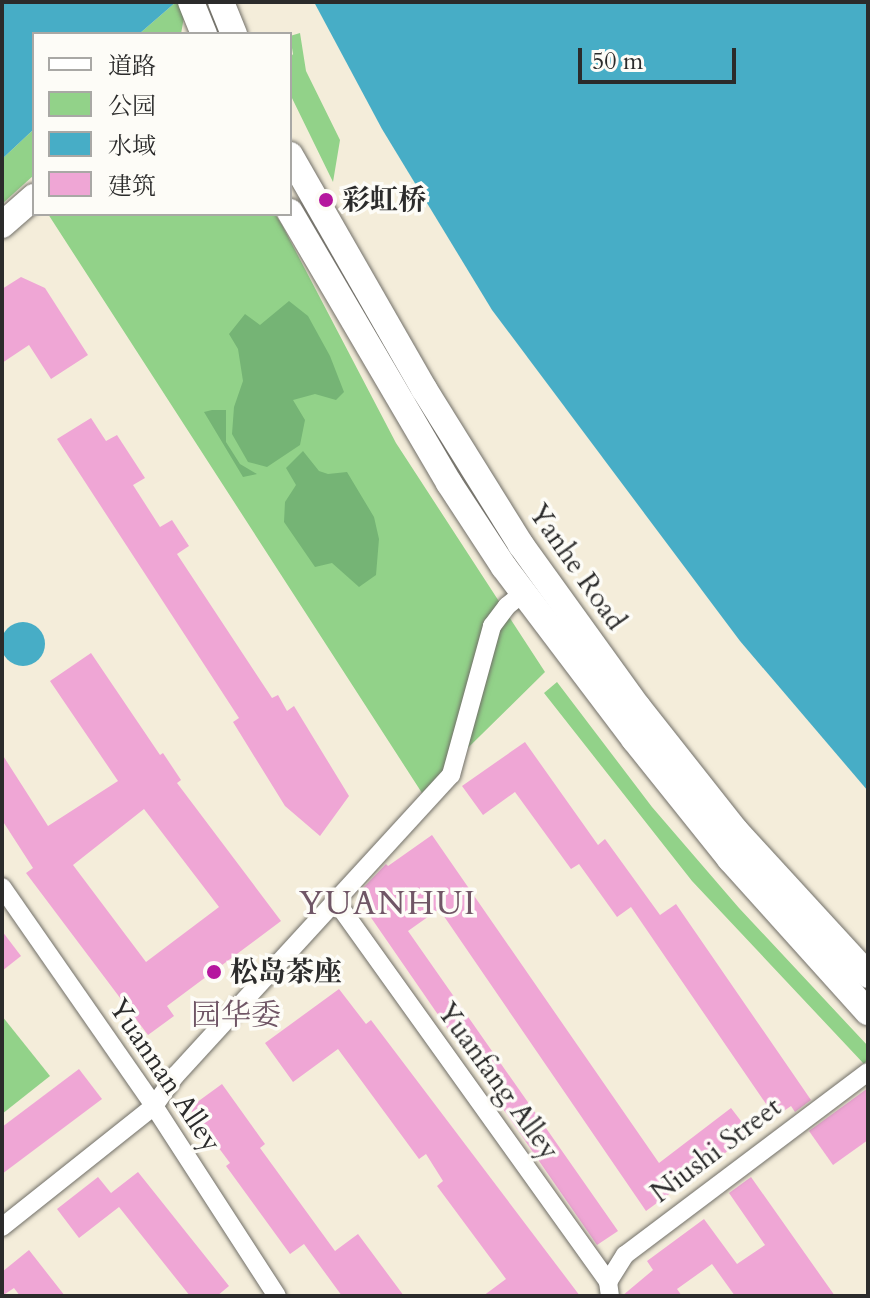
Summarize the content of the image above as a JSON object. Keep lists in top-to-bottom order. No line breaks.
{"streets":{"main road":["Yanhe Road"],"street":["Yuannan Alley","Yuanfang Alley","Niushi Street"]},"crossings":[["Yuanfang Alley","Niushi Street"]],"districts":["YUANHUI","园华委"],"places":["彩虹桥","松岛茶座"],"legend":["道路","公园","水域","建筑"],"scale_bar":"50 m"}
